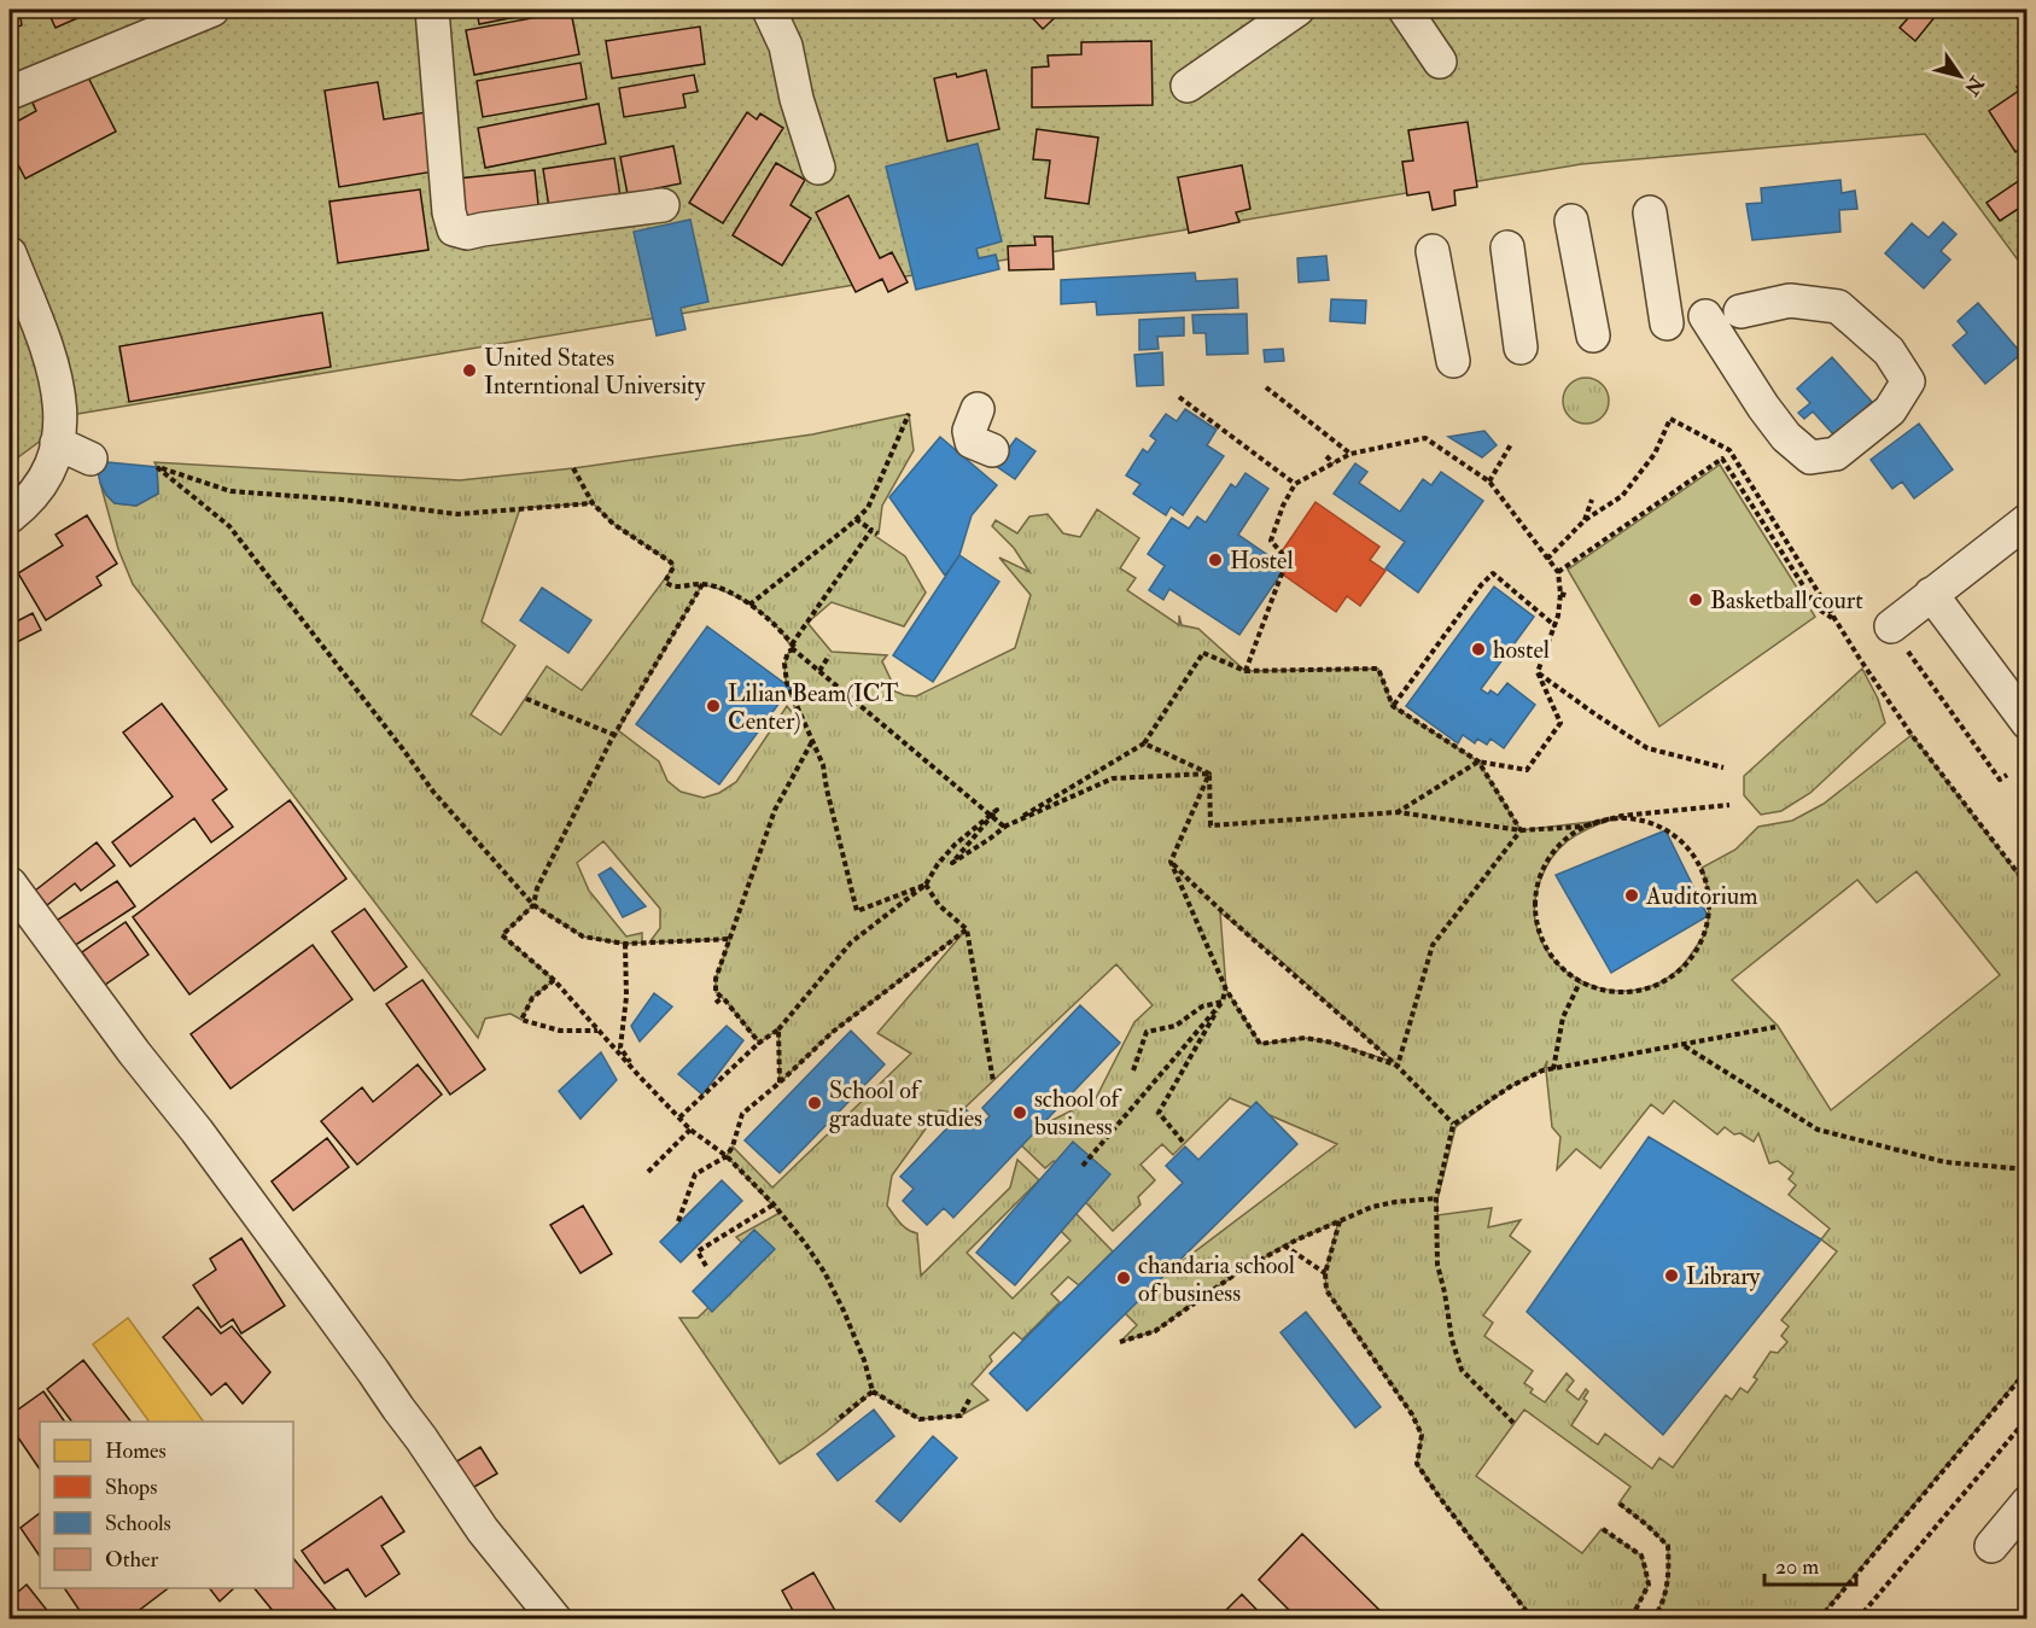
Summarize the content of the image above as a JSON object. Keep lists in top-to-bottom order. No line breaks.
{"places":["United States Interntional University","Hostel","Basketball court","hostel","Lilian Beam(ICT Center)","Auditorium","School of graduate studies","school of business","Library","chandaria school of business"],"legend":["Homes","Shops","Schools","Other"],"scale_bar":"20 m","north":"bottom right"}
